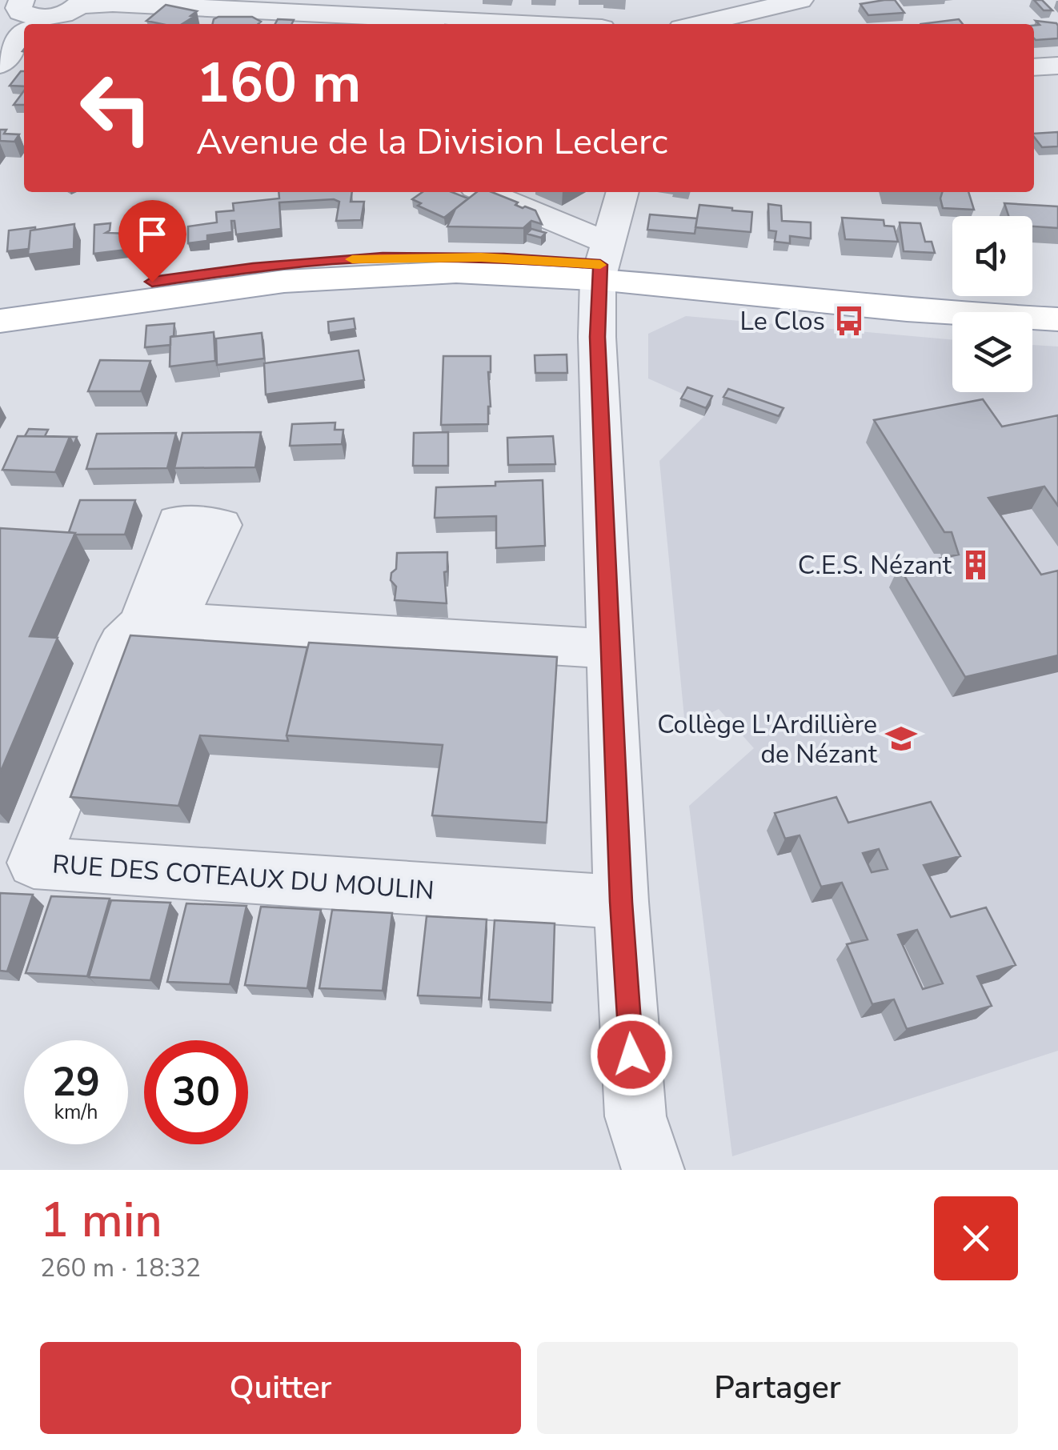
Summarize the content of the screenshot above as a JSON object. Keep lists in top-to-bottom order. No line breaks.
{"streets":{"street":["RUE DES COTEAUX DU MOULIN"]},"places":{"bus stop":["Le Clos"],"building":["C.E.S. Nézant"],"school or university":["Collège L'Ardillière de Nézant"]},"page":{"turn":["160 m","Avenue de la Division Leclerc"],"speed":"29 km/h","limit":"30","heading":["1 min","260 m · 18:32"],"buttons":["Quitter","Partager"]}}
